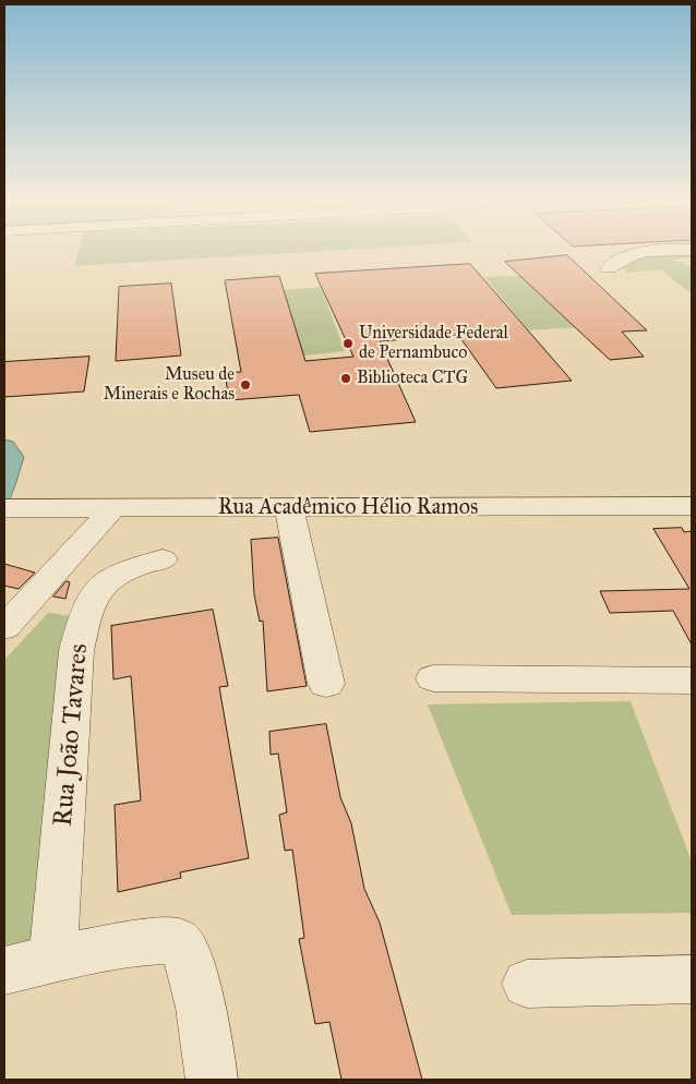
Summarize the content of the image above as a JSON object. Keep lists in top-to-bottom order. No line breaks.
{"streets":{"street":["Rua Acadêmico Hélio Ramos","Rua João Tavares"]},"places":["Universidade Federal de Pernambuco","Biblioteca CTG","Museu de Minerais e Rochas"]}
